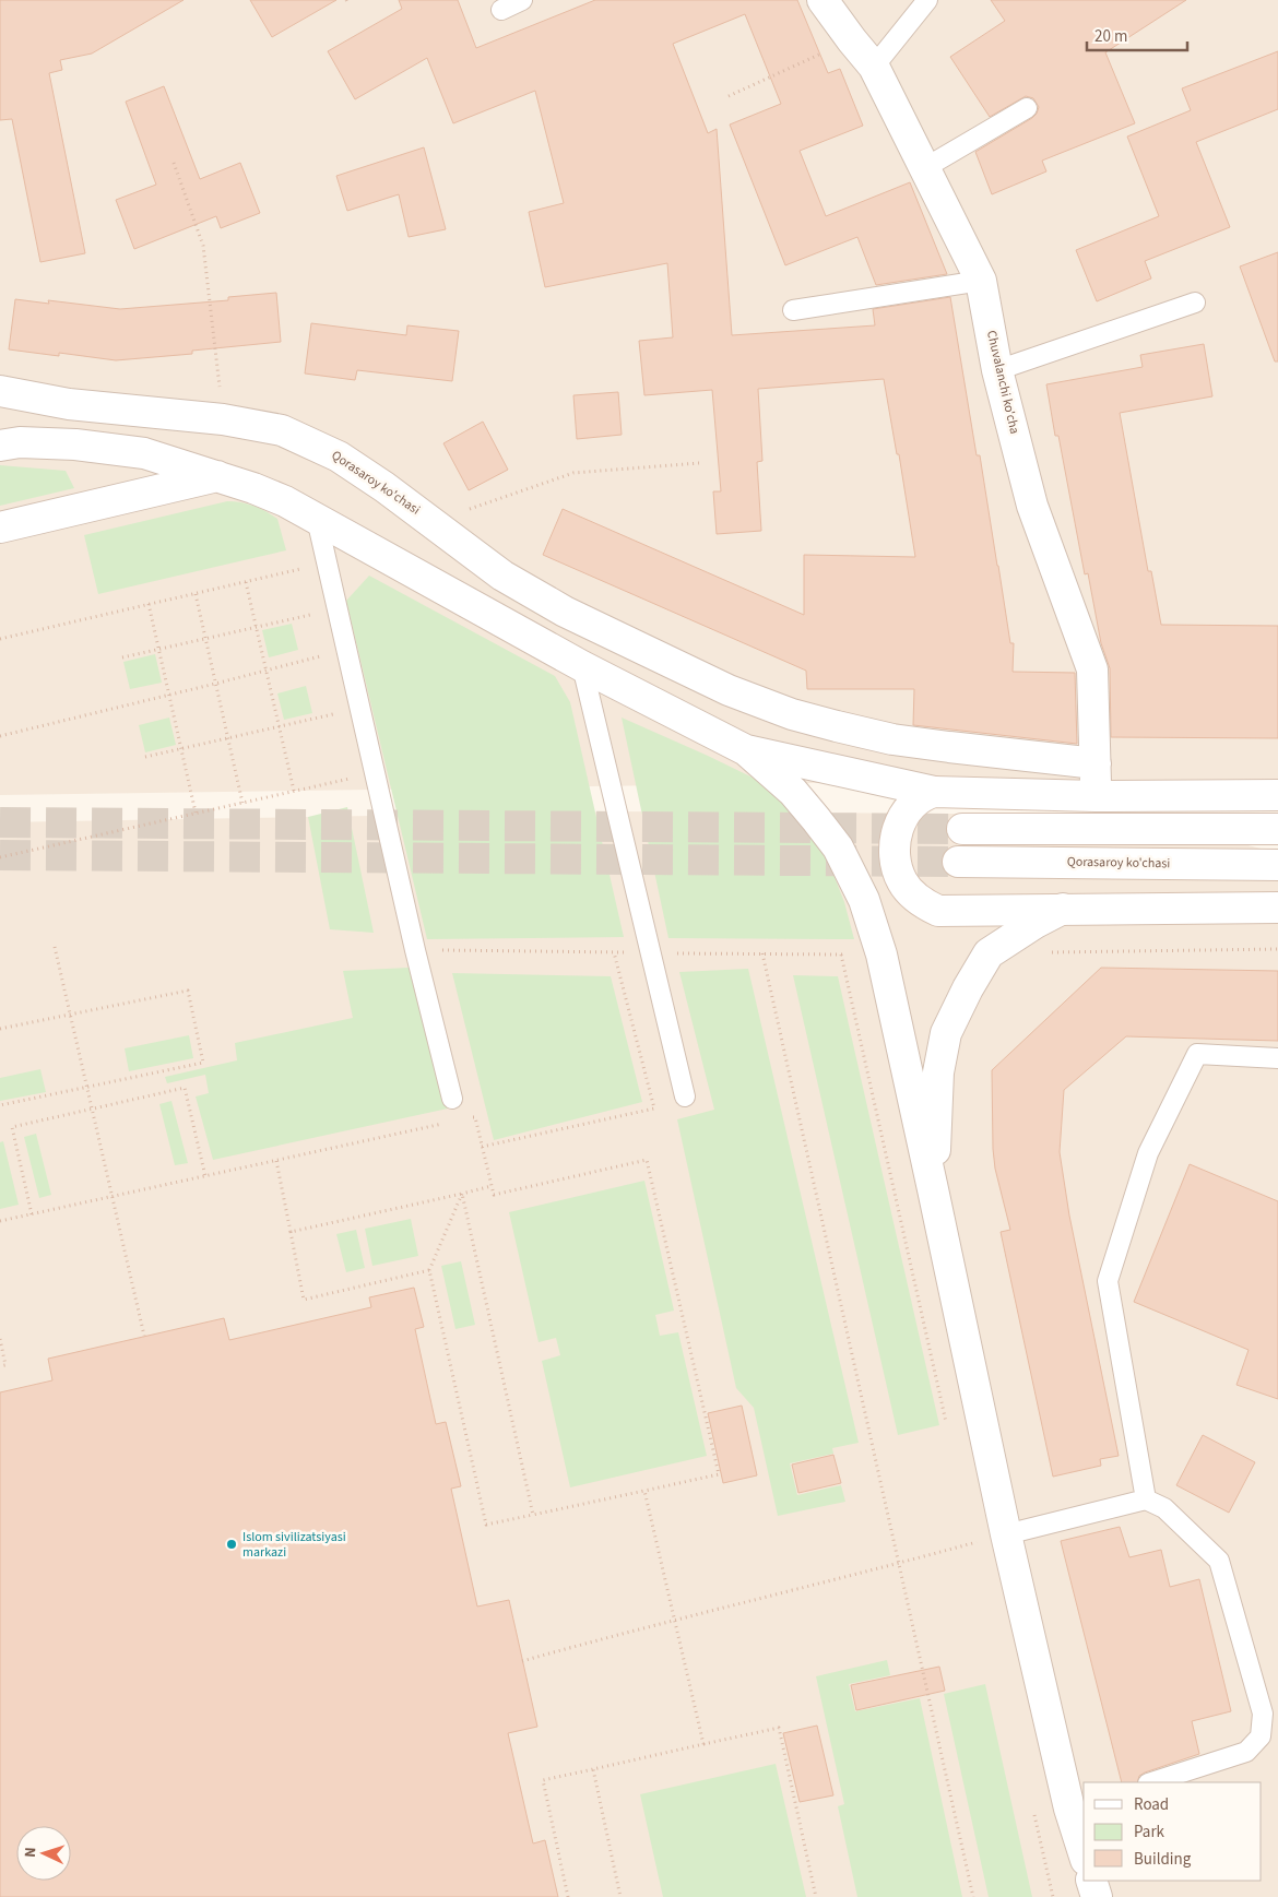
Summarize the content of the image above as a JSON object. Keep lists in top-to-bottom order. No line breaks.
{"streets":{"street":["Chuvalanchi ko'cha","Qorasaroy ko'chasi"]},"crossings":[["Chuvalanchi ko'cha","Qorasaroy ko'chasi"]],"places":["Islom sivilizatsiyasi markazi"],"legend":["Road","Park","Building"],"scale_bar":"20 m","north":"left"}
